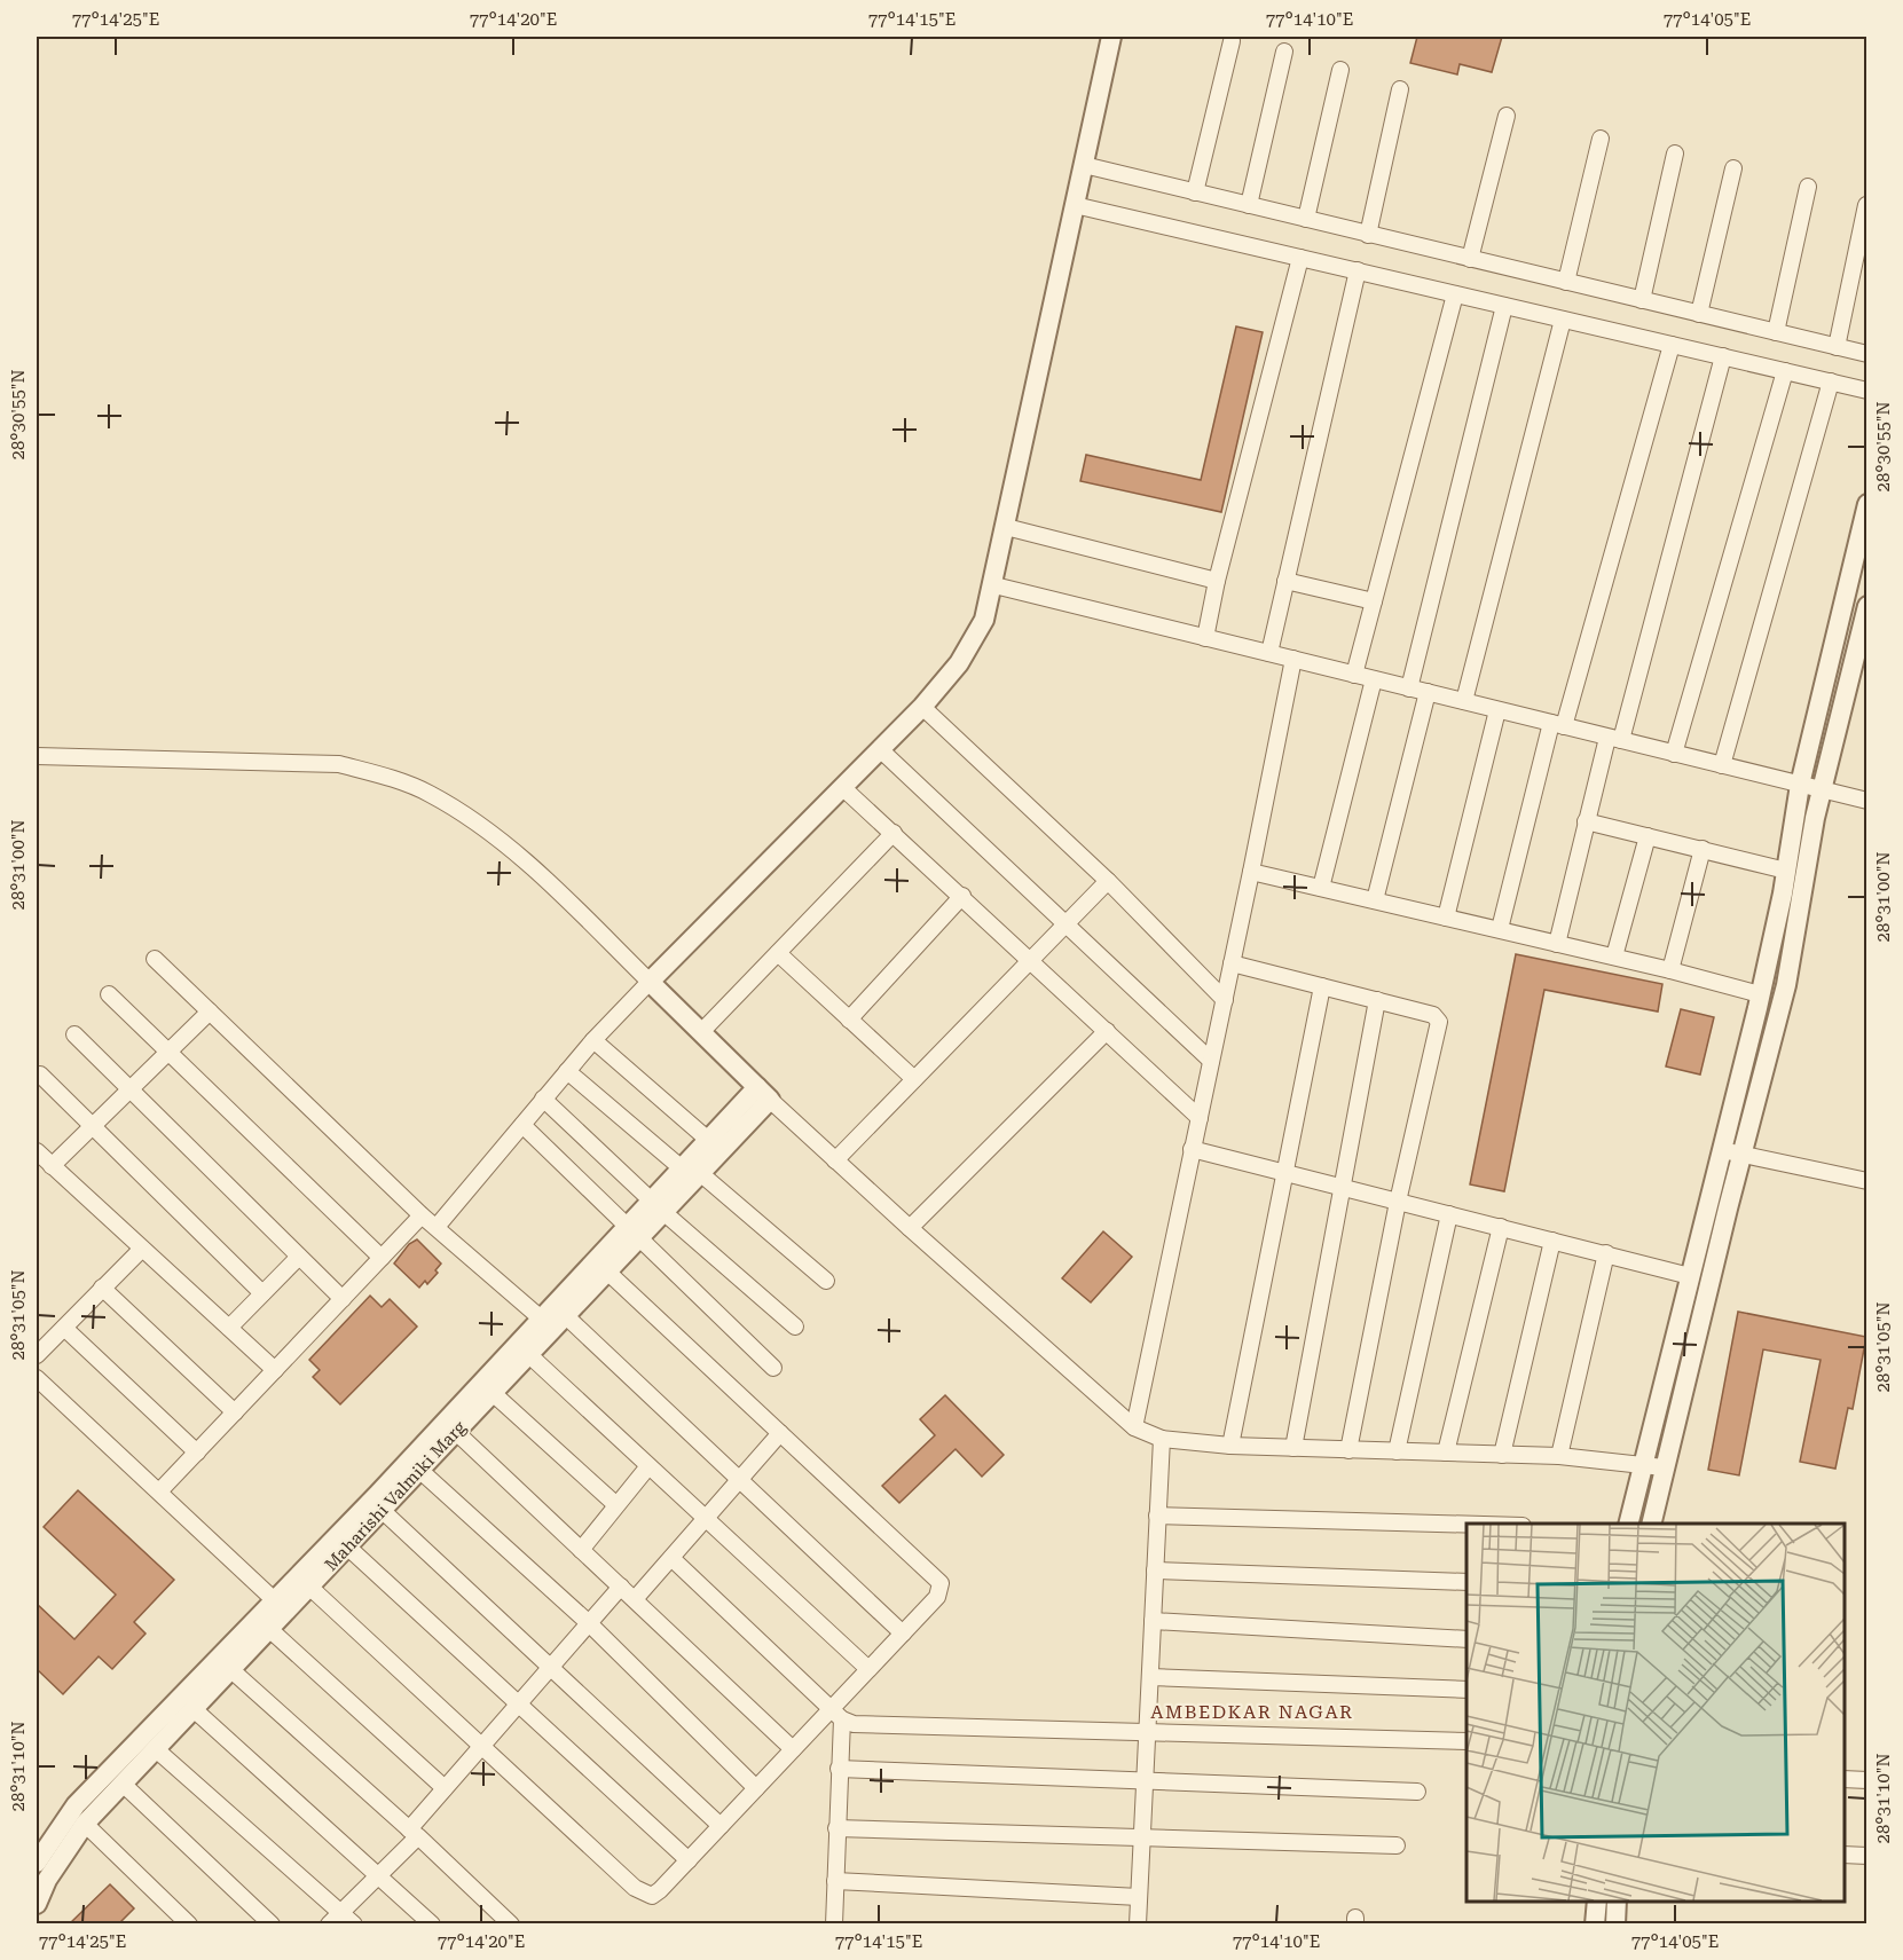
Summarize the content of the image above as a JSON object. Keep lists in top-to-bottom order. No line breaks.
{"streets":{"street":["Maharishi Valmiki Marg"]},"districts":["AMBEDKAR NAGAR"],"coordinates":["77°14'25\"E","77°14'20\"E","77°14'15\"E","77°14'10\"E","77°14'05\"E","28°30'55\"N","28°31'00\"N","28°31'05\"N","28°31'10\"N"]}
